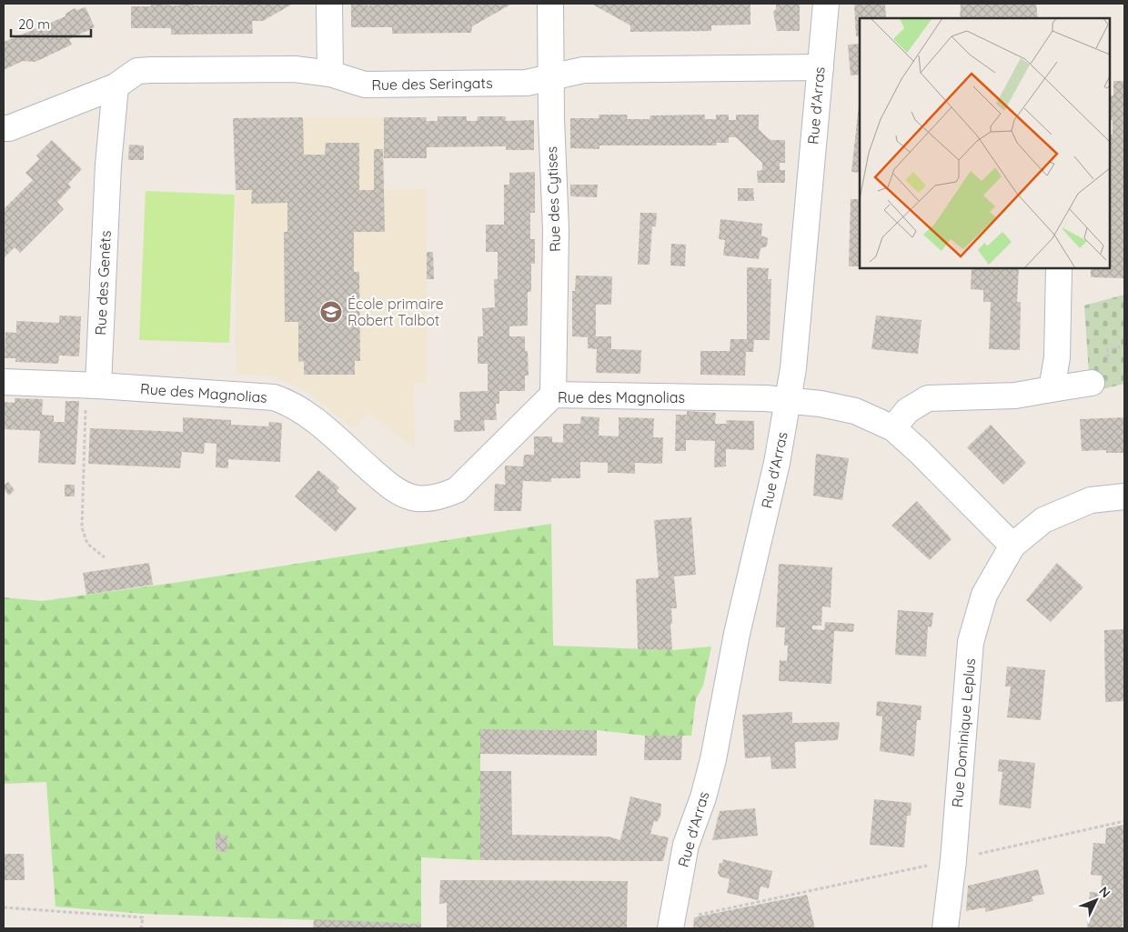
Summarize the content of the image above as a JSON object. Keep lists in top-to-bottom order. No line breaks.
{"streets":{"street":["Rue des Seringats","Rue d'Arras","Rue des Cytises","Rue des Genêts","Rue des Magnolias","Rue Dominique Leplus"]},"crossings":[["Rue des Seringats","Rue d'Arras"],["Rue des Seringats","Rue des Cytises"],["Rue des Seringats","Rue des Genêts"],["Rue d'Arras","Rue des Magnolias"],["Rue des Cytises","Rue des Magnolias"],["Rue des Genêts","Rue des Magnolias"],["Rue des Magnolias","Rue Dominique Leplus"]],"places":{"school or university":["École primaire Robert Talbot"]},"scale_bar":"20 m","north":"top right"}
